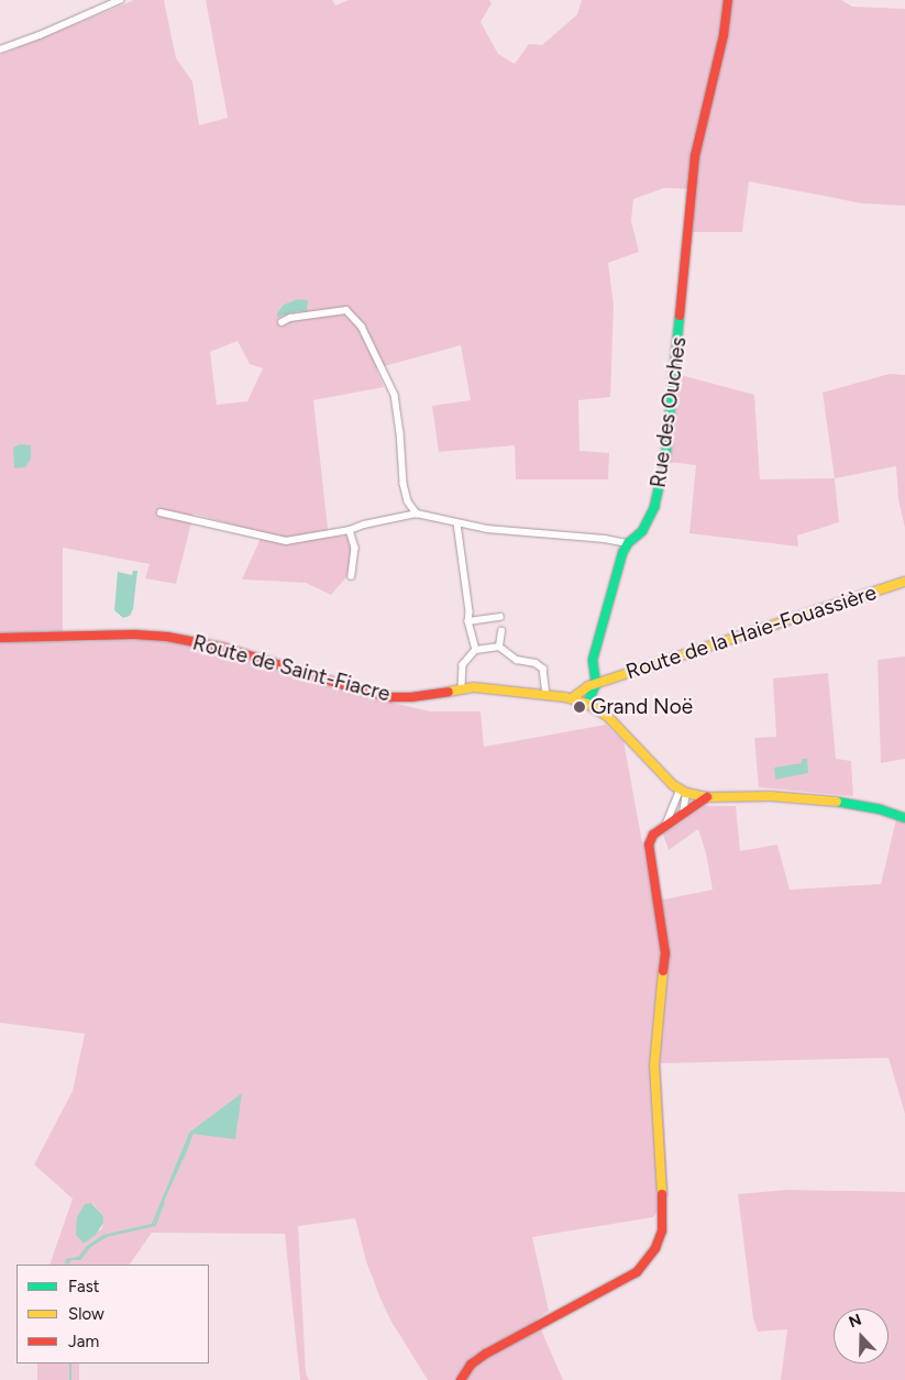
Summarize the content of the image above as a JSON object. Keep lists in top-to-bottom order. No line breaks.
{"streets":{"street":["Rue des Ouches","Route de la Haie-Fouassière","Route de Saint-Fiacre"]},"crossings":[["Rue des Ouches","Route de la Haie-Fouassière"],["Route de la Haie-Fouassière","Route de Saint-Fiacre"]],"places":["Grand Noë"],"legend":["Fast","Slow","Jam"],"north":"top"}
